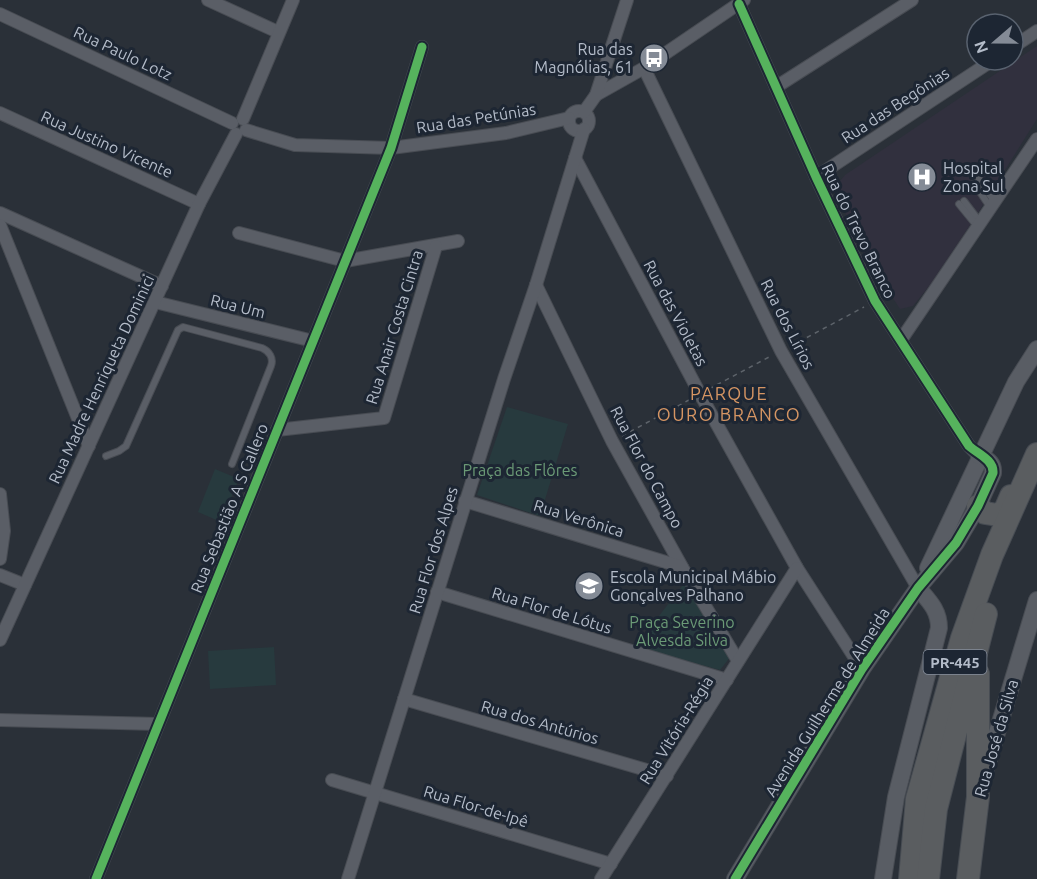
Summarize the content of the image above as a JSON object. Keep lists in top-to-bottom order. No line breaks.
{"streets":{"highway":["PR-445","Rua José da Silva"],"street":["Rua Paulo Lotz","Rua das Begônias","Rua das Petúnias","Rua Justino Vicente","Rua do Trevo Branco","Rua Um","Rua das Violetas","Rua dos Lírios","Rua Anair Costa Cintra","Rua Madre Henriqueta Dominici","Rua Flor do Campo","Rua Sebastião A S Callero","Rua Verônica","Rua Flor dos Alpes","Rua Flor de Lótus","Avenida Guilherme de Almeida","Rua dos Antúrios","Rua Vitória-Régia","Rua Flor-de-Ipê"]},"crossings":[["Rua Paulo Lotz","Rua das Petúnias"],["Rua Paulo Lotz","Rua Madre Henriqueta Dominici"],["Rua das Begônias","Rua do Trevo Branco"],["Rua das Petúnias","Rua Madre Henriqueta Dominici"],["Rua das Petúnias","Rua Sebastião A S Callero"],["Rua das Petúnias","Rua Flor dos Alpes"],["Rua Justino Vicente","Rua Madre Henriqueta Dominici"],["Rua do Trevo Branco","Avenida Guilherme de Almeida"],["Rua Um","Rua Madre Henriqueta Dominici"],["Rua Um","Rua Sebastião A S Callero"],["Rua das Violetas","Rua Flor dos Alpes"],["Rua das Violetas","Avenida Guilherme de Almeida"],["Rua das Violetas","Rua Vitória-Régia"],["Rua dos Lírios","Avenida Guilherme de Almeida"],["Rua Anair Costa Cintra","Rua Sebastião A S Callero"],["Rua Flor do Campo","Rua Verônica"],["Rua Flor do Campo","Rua Flor dos Alpes"],["Rua Flor do Campo","Rua Vitória-Régia"],["Rua Verônica","Rua Flor dos Alpes"],["Rua Flor dos Alpes","Rua Flor de Lótus"],["Rua Flor dos Alpes","Rua dos Antúrios"],["Rua Flor dos Alpes","Rua Flor-de-Ipê"],["Rua Flor de Lótus","Rua Vitória-Régia"],["Rua dos Antúrios","Rua Vitória-Régia"],["Rua Vitória-Régia","Rua Flor-de-Ipê"]],"districts":["PARQUE OURO BRANCO"],"parks":["Praça das Flôres","Praça Severino Alvesda Silva"],"places":{"bus stop":["Rua das Magnólias, 61"],"hospital":["Hospital Zona Sul"],"school or university":["Escola Municipal Mábio Gonçalves Palhano"]},"north":"left"}
